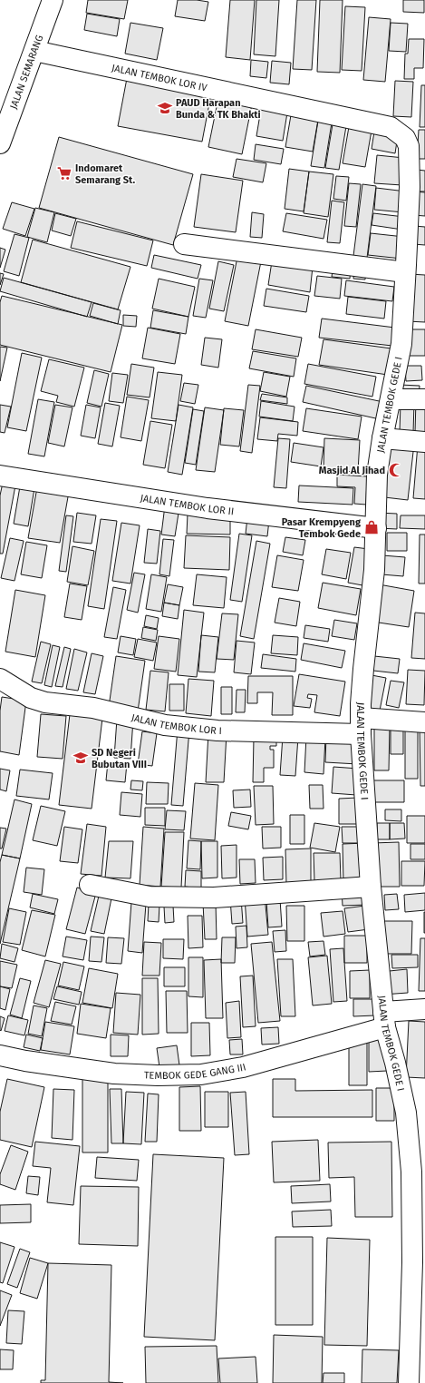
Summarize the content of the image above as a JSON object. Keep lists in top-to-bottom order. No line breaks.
{"streets":{"street":["JALAN SEMARANG","JALAN TEMBOK LOR IV","JALAN TEMBOK GEDE I","JALAN TEMBOK LOR II","JALAN TEMBOK LOR I","TEMBOK GEDE GANG III"]},"crossings":[["JALAN SEMARANG","JALAN TEMBOK LOR IV"],["JALAN TEMBOK LOR IV","JALAN TEMBOK GEDE I"],["JALAN TEMBOK GEDE I","JALAN TEMBOK LOR II"],["JALAN TEMBOK GEDE I","JALAN TEMBOK LOR I"],["JALAN TEMBOK GEDE I","TEMBOK GEDE GANG III"]],"places":{"school or university":["PAUD Harapan Bunda & TK Bhakti","SD Negeri Bubutan VIII"],"supermarket":["Indomaret Semarang St."],"mosque":["Masjid Al Jihad"],"shop":["Pasar Krempyeng Tembok Gede"]}}
